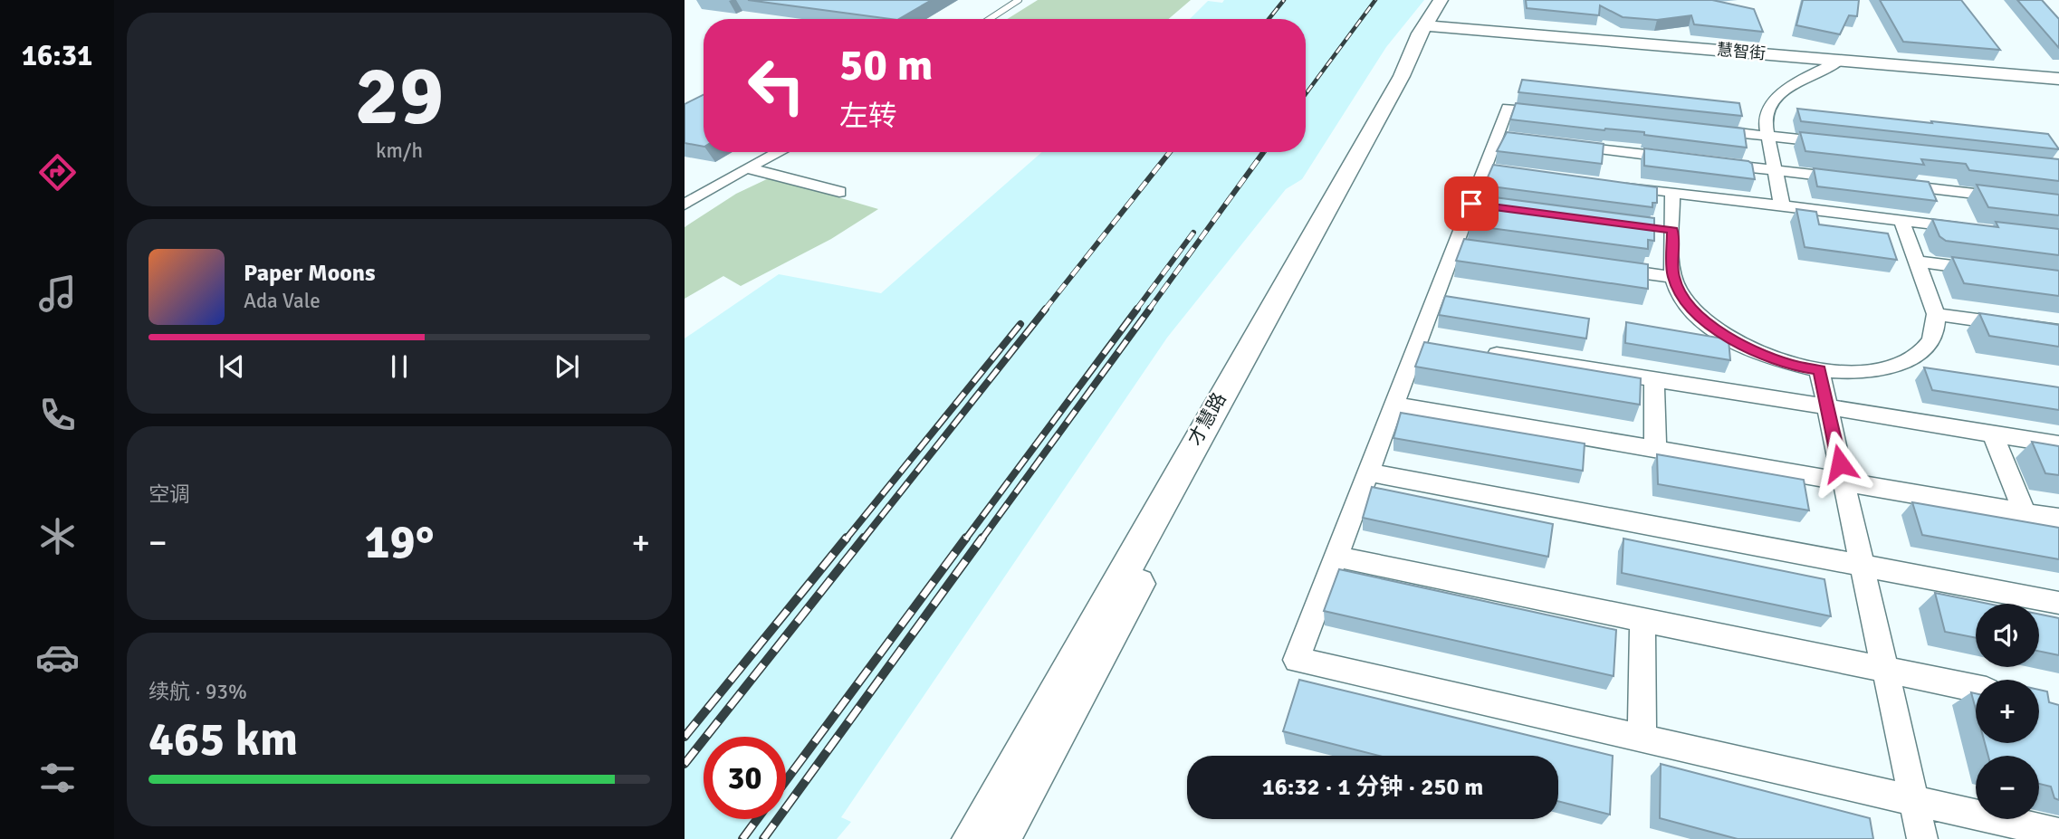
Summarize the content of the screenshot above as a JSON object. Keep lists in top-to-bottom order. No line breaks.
{"streets":{"street":["慧智街","才慧路"]},"crossings":[["慧智街","才慧路"]],"page":{"tabs":"16:31","tile":[["29","km/h"],"空调",["续航 · 93%","465 km"]],"turn":["50 m","左转"],"song":["Paper Moons","Ada Vale"],"heat":["−","19°","+"],"map_buttons":["+","−"],"limit":"30","trip":"16:32 · 1 分钟 · 250 m"}}
